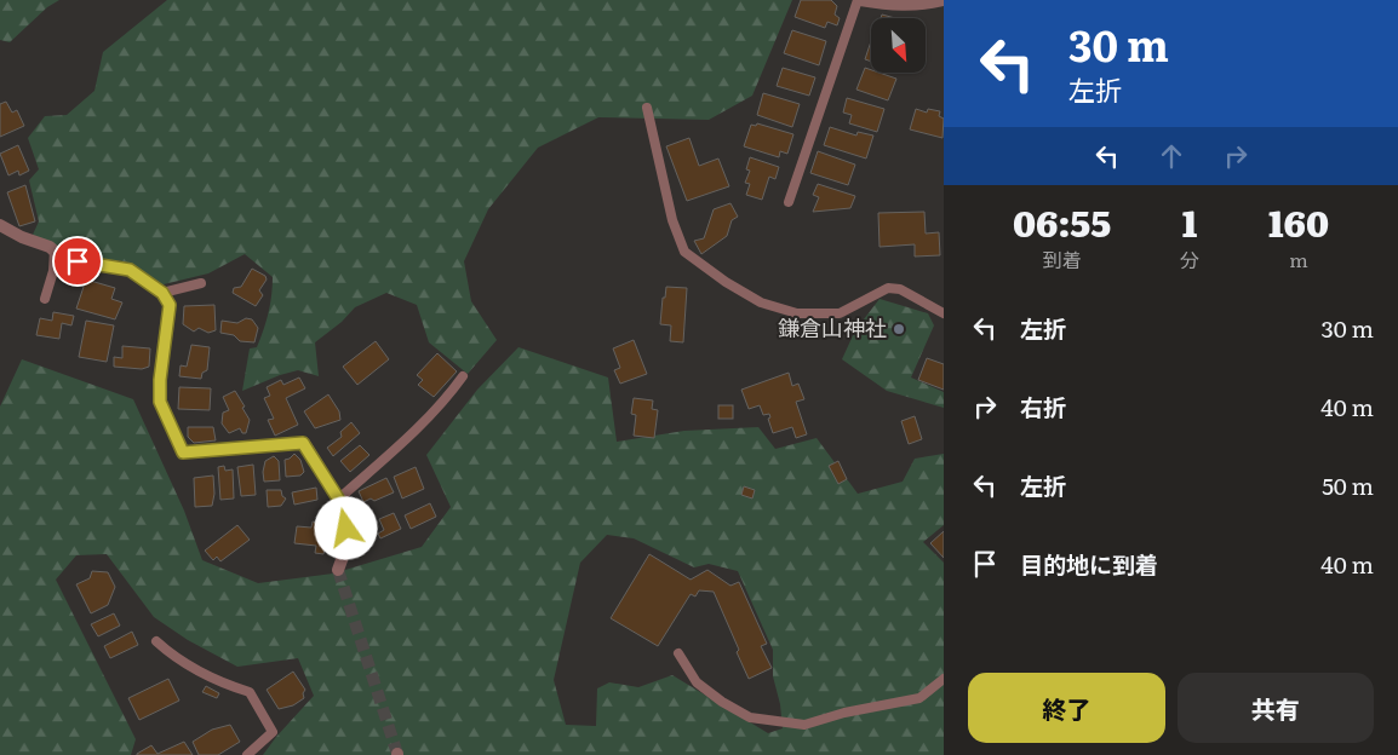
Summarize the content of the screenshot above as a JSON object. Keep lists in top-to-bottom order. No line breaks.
{"places":["鎌倉山神社"],"north":"bottom right","page":{"turn":["30 m","左折"],"eta":["06:55","到着","1","分","160","m"],"list":[{"name":"左折","value":"30 m"},{"name":"右折","value":"40 m"},{"name":"左折","value":"50 m"},{"name":"目的地に到着","value":"40 m"}],"buttons":["終了","共有"]}}
